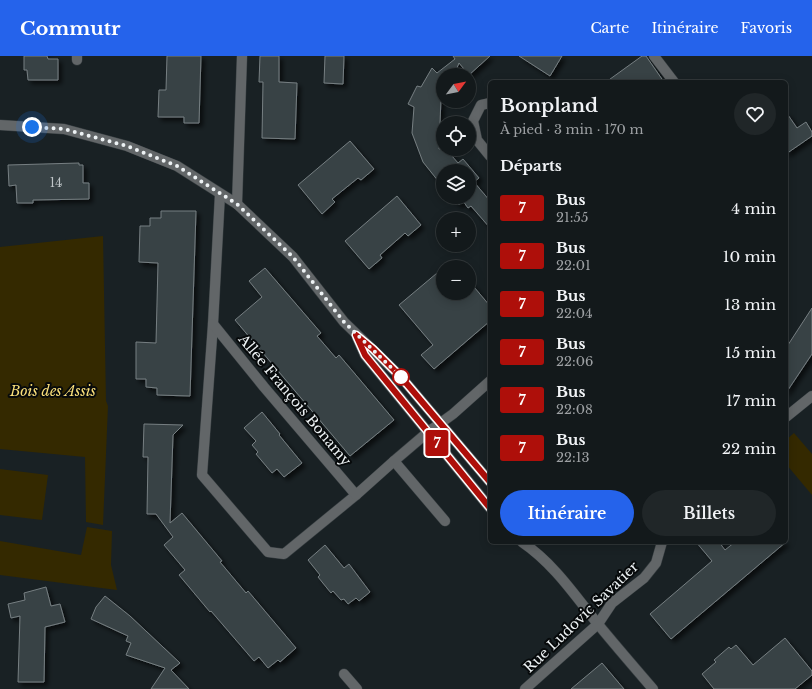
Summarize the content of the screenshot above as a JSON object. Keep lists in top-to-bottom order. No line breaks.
{"streets":{"street":["Allée François Bonamy","Rue Ludovic Savatier"]},"parks":["Bois des Assis"],"lines":["bus line 7"],"house_numbers":["14"],"north":"top right","page":{"header":"Commutr","nav":["Carte","Itinéraire","Favoris"],"on_map":"7","map_buttons":["+","−"],"heading":[["Bonpland","À pied · 3 min · 170 m"],"Départs"],"list":[{"mark":"7","name":"Bus","note":"21:55","value":"4 min"},{"mark":"7","name":"Bus","note":"22:01","value":"10 min"},{"mark":"7","name":"Bus","note":"22:04","value":"13 min"},{"mark":"7","name":"Bus","note":"22:06","value":"15 min"},{"mark":"7","name":"Bus","note":"22:08","value":"17 min"},{"mark":"7","name":"Bus","note":"22:13","value":"22 min"}],"buttons":["Itinéraire","Billets"]}}
